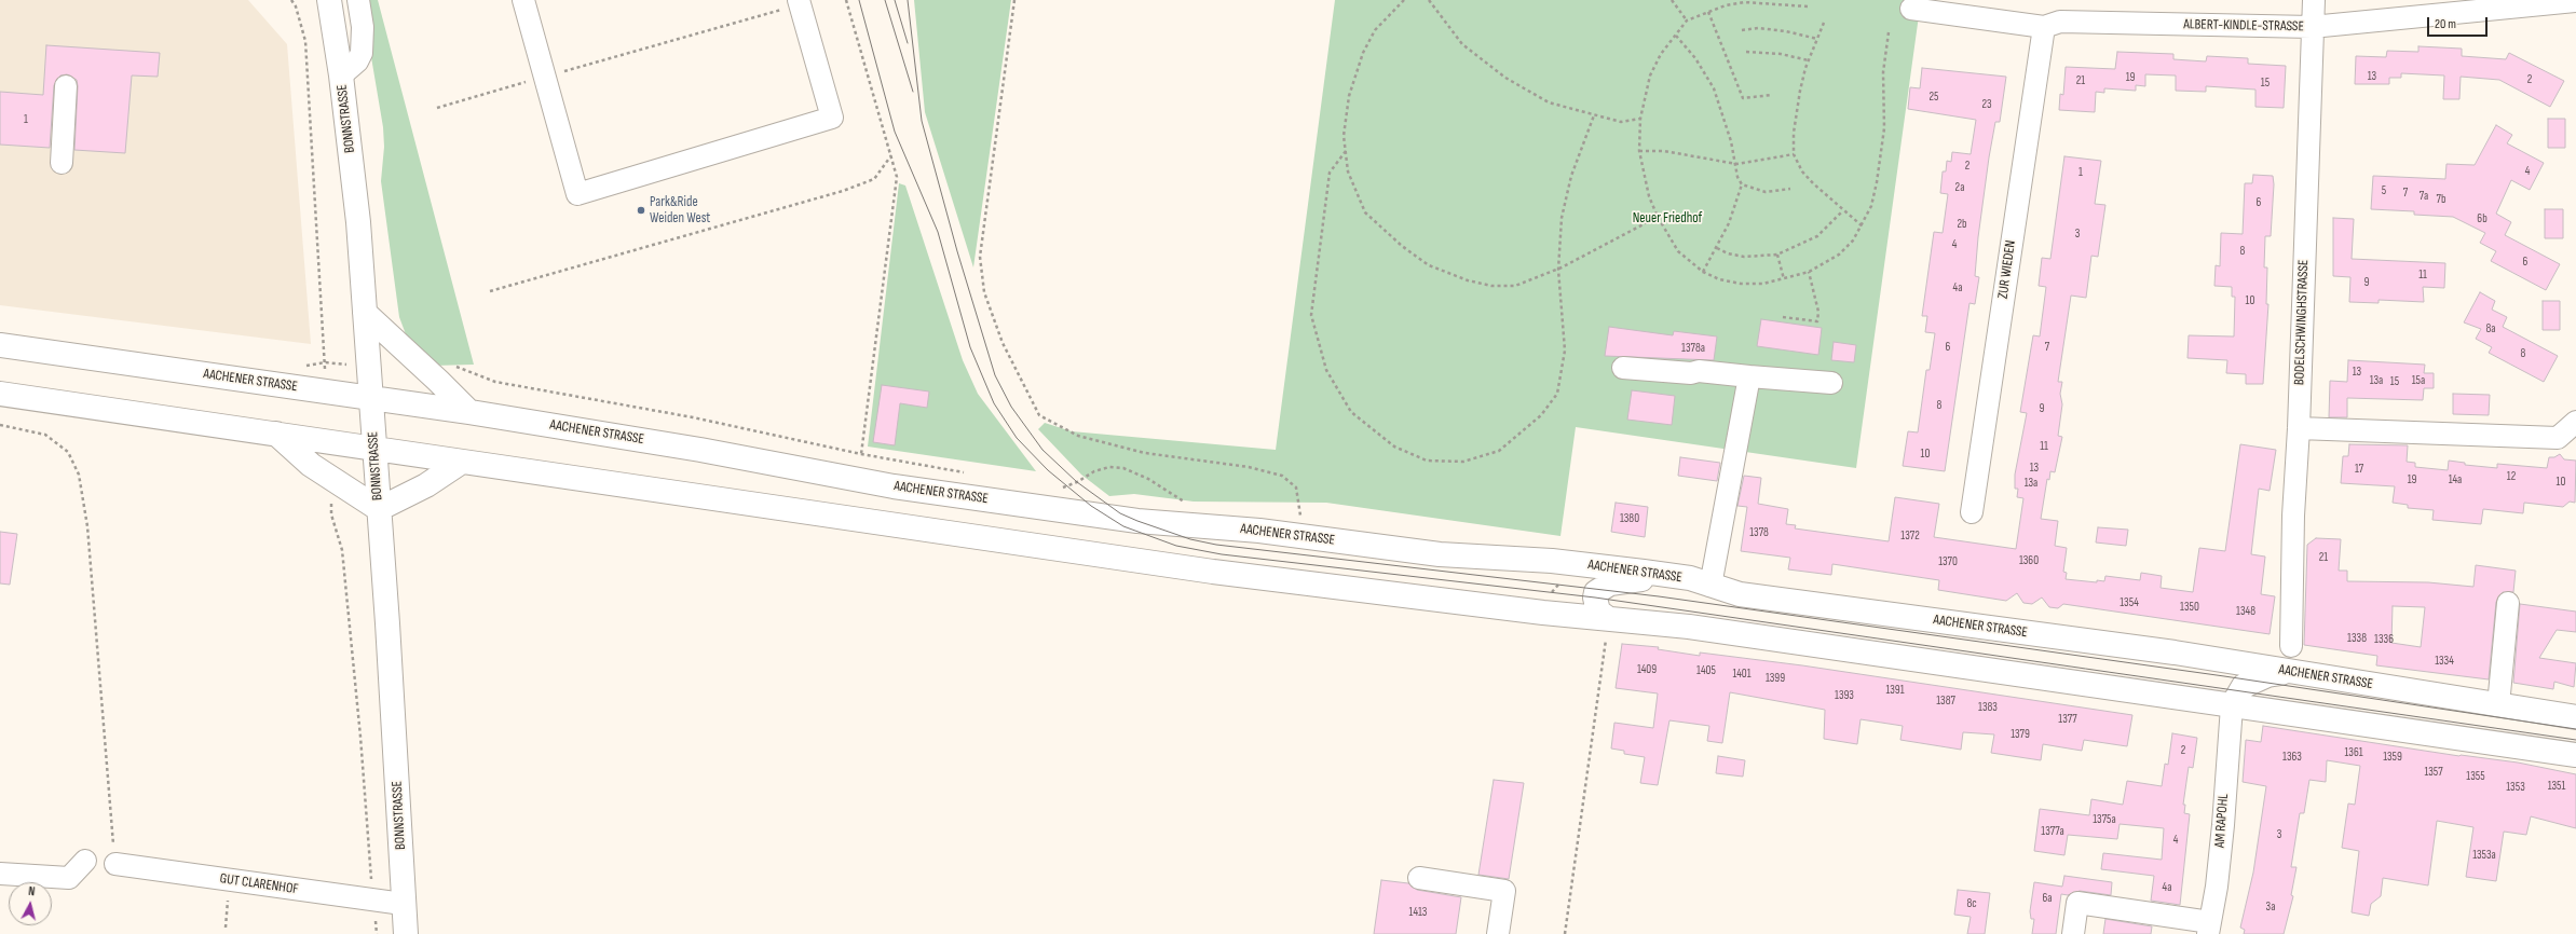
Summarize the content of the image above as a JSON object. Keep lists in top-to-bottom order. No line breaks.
{"streets":{"main road":["BONNSTRASSE","AACHENER STRASSE"],"street":["ALBERT-KINDLE-STRASSE","ZUR WIEDEN","BODELSCHWINGHSTRASSE","AM RAPOHL","GUT CLARENHOF"]},"crossings":[["ALBERT-KINDLE-STRASSE","ZUR WIEDEN"],["ALBERT-KINDLE-STRASSE","BODELSCHWINGHSTRASSE"],["BONNSTRASSE","AACHENER STRASSE"],["BONNSTRASSE","GUT CLARENHOF"]],"parks":["Neuer Friedhof"],"places":["Park&Ride Weiden West"],"house_numbers":["13","19","2","21","15","25","23","1","2","4","1","2a","5","7","7a","7b","6","6b","2b","3","4","8","6","11","9","4a","10","8a","6","7","1378a","8","13","13a","15a","15","8","9","11","10","13","17","12","19","14a","10","13a","1380","1378","1372","21","1360","1370","1354","1350","1348","1338","1336","1334","1409","1405","1401","1399","1391","1393","1387","1383","1377","1379","2","1361","1363","1359","1357","1355","1351","1353","1375a","1377a","3","4","1353a","4a","6a","8c","3a","1413"],"scale_bar":"20 m","north":"top"}
